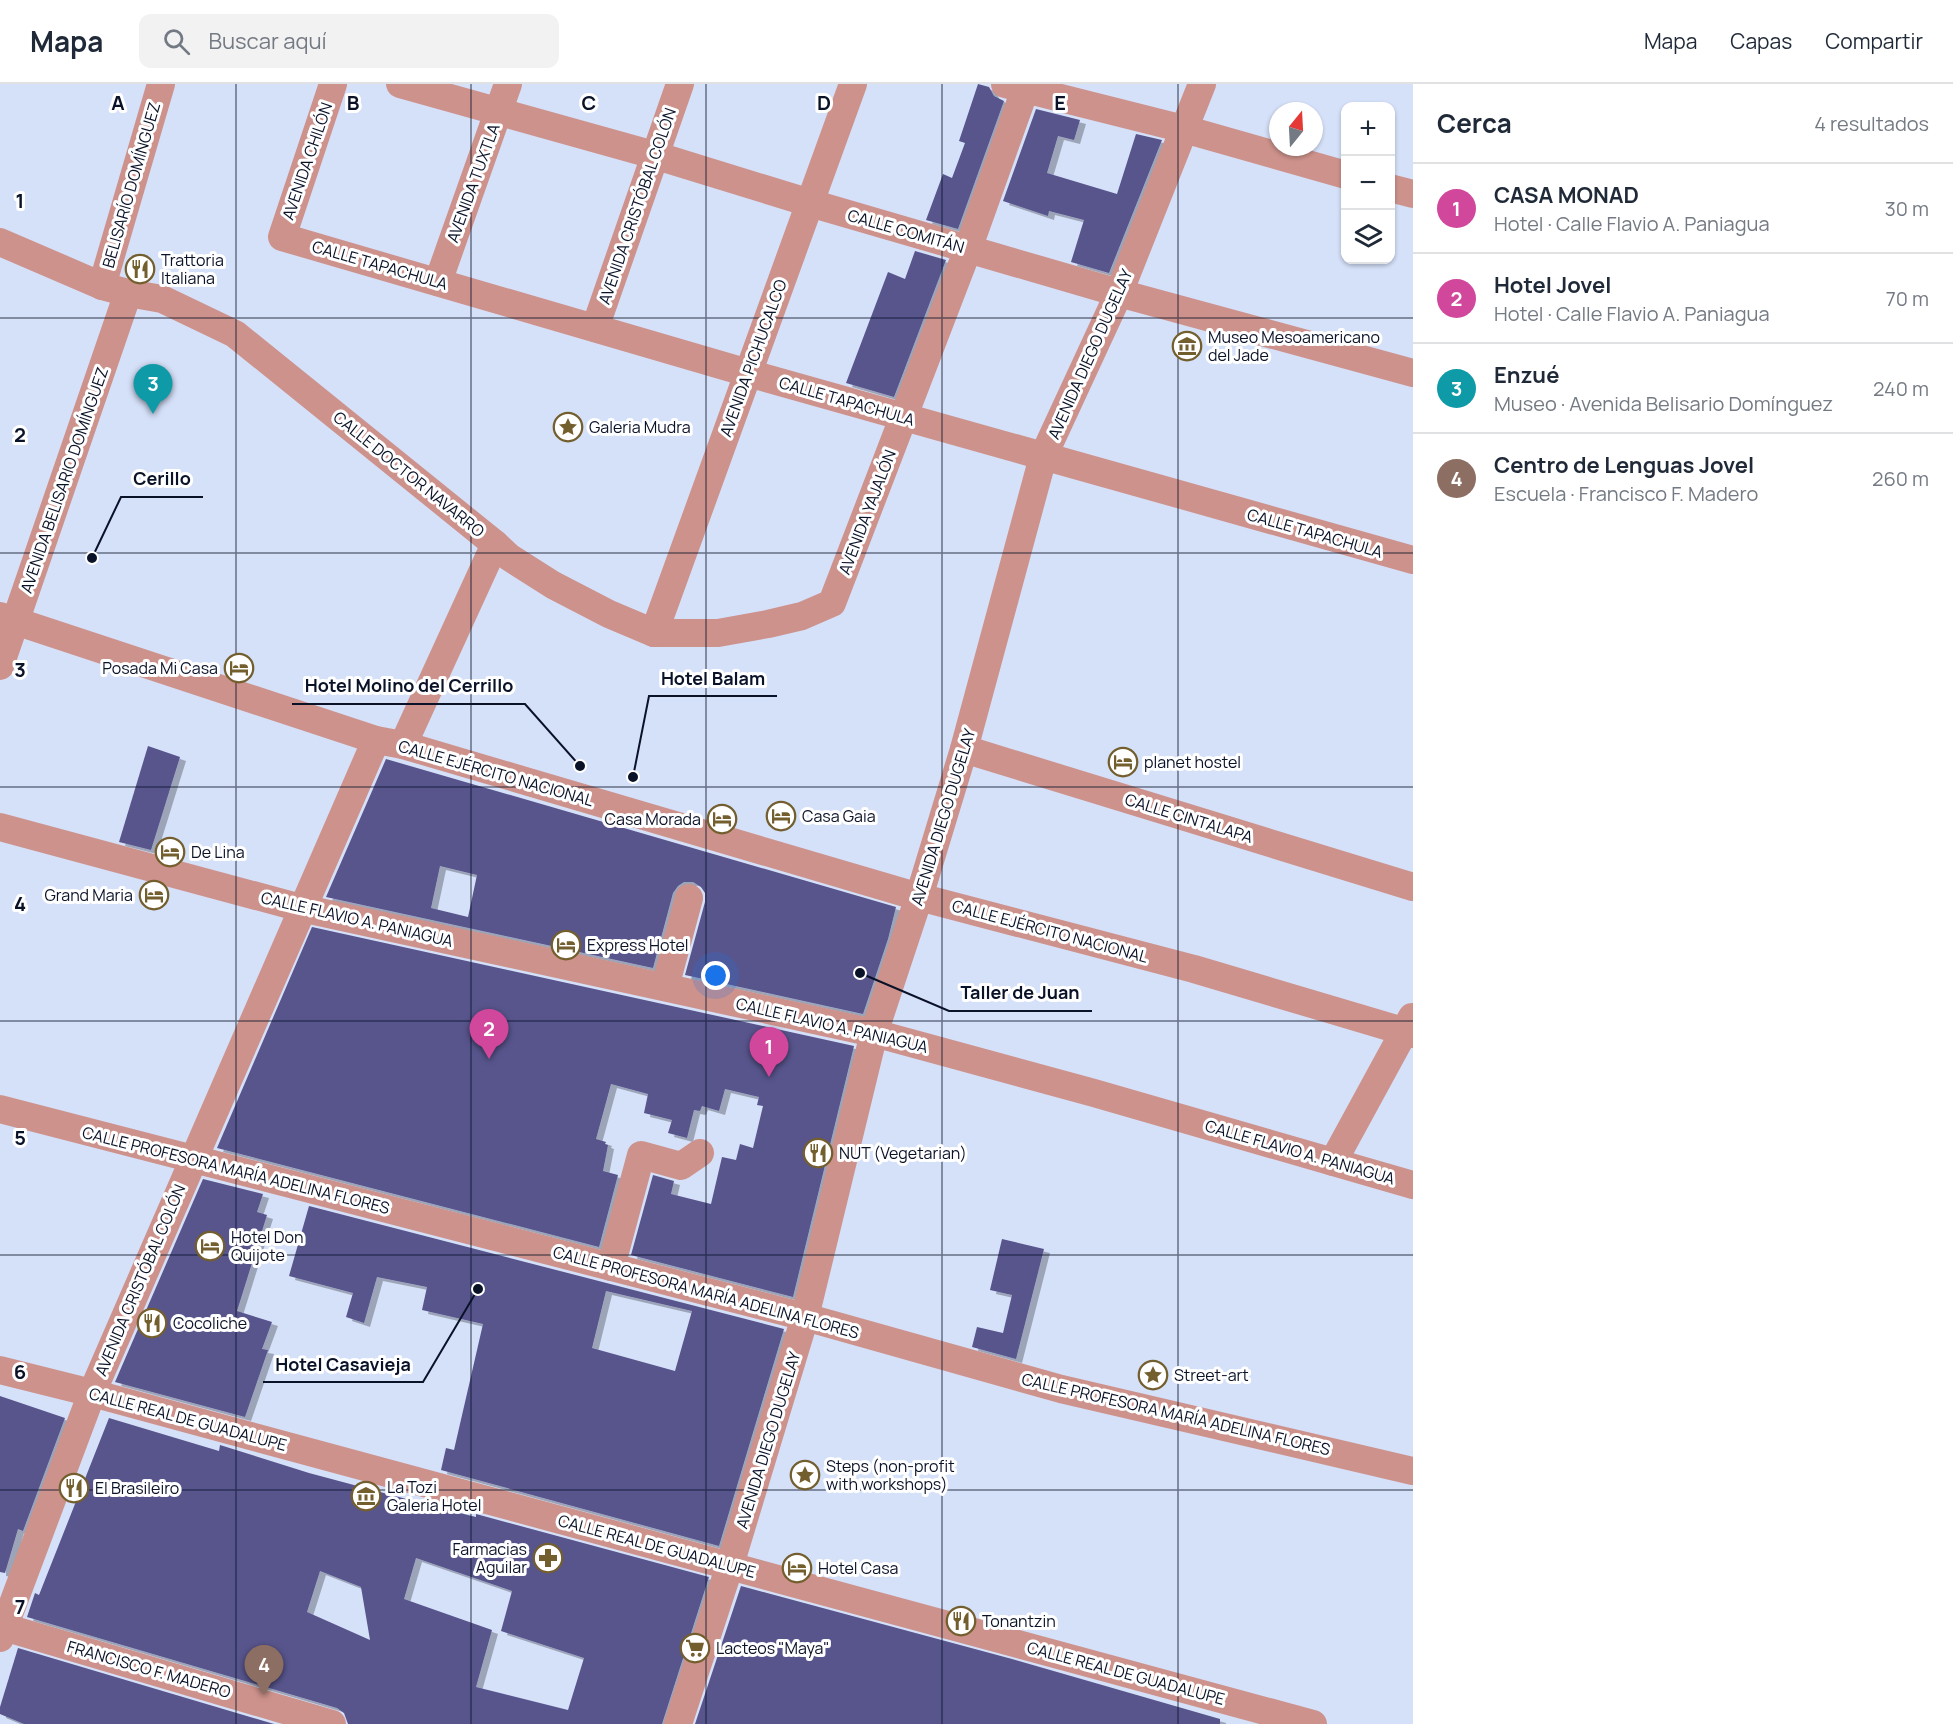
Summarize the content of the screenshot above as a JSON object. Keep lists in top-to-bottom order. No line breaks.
{"streets":{"street":["AVENIDA CHILÓN","AVENIDA TUXTLA","BELISARÍO DOMÍNGUEZ","AVENIDA CRISTÓBAL COLÓN","CALLE COMITÁN","CALLE TAPACHULA","AVENIDA DIEGO DUGELAY","AVENIDA PICHUCALCO","CALLE DOCTOR NAVARRO","AVENIDA BELISARIO DOMÍNGUEZ","AVENIDA YAJALÓN","CALLE EJÉRCITO NACIONAL","CALLE CINTALAPA","CALLE FLAVIO A. PANIAGUA","CALLE PROFESORA MARÍA ADELINA FLORES","CALLE REAL DE GUADALUPE","FRANCISCO F. MADERO"]},"crossings":[["AVENIDA CHILÓN","CALLE TAPACHULA"],["AVENIDA TUXTLA","CALLE COMITÁN"],["AVENIDA TUXTLA","CALLE TAPACHULA"],["BELISARÍO DOMÍNGUEZ","CALLE DOCTOR NAVARRO"],["BELISARÍO DOMÍNGUEZ","AVENIDA BELISARIO DOMÍNGUEZ"],["AVENIDA CRISTÓBAL COLÓN","CALLE COMITÁN"],["AVENIDA CRISTÓBAL COLÓN","CALLE TAPACHULA"],["AVENIDA CRISTÓBAL COLÓN","CALLE DOCTOR NAVARRO"],["AVENIDA CRISTÓBAL COLÓN","CALLE EJÉRCITO NACIONAL"],["AVENIDA CRISTÓBAL COLÓN","CALLE FLAVIO A. PANIAGUA"],["AVENIDA CRISTÓBAL COLÓN","CALLE PROFESORA MARÍA ADELINA FLORES"],["AVENIDA CRISTÓBAL COLÓN","CALLE REAL DE GUADALUPE"],["AVENIDA CRISTÓBAL COLÓN","FRANCISCO F. MADERO"],["CALLE COMITÁN","AVENIDA DIEGO DUGELAY"],["CALLE COMITÁN","AVENIDA PICHUCALCO"],["CALLE COMITÁN","AVENIDA YAJALÓN"],["CALLE TAPACHULA","AVENIDA DIEGO DUGELAY"],["CALLE TAPACHULA","AVENIDA PICHUCALCO"],["CALLE TAPACHULA","AVENIDA YAJALÓN"],["AVENIDA DIEGO DUGELAY","CALLE EJÉRCITO NACIONAL"],["AVENIDA DIEGO DUGELAY","CALLE CINTALAPA"],["AVENIDA DIEGO DUGELAY","CALLE FLAVIO A. PANIAGUA"],["AVENIDA DIEGO DUGELAY","CALLE PROFESORA MARÍA ADELINA FLORES"],["AVENIDA DIEGO DUGELAY","CALLE REAL DE GUADALUPE"],["AVENIDA PICHUCALCO","CALLE DOCTOR NAVARRO"],["CALLE DOCTOR NAVARRO","AVENIDA BELISARIO DOMÍNGUEZ"],["CALLE DOCTOR NAVARRO","AVENIDA YAJALÓN"],["AVENIDA BELISARIO DOMÍNGUEZ","CALLE EJÉRCITO NACIONAL"]],"places":{"restaurant":["Trattoria Italiana","NUT (Vegetarian)","Cocoliche","El Brasileiro","Tonantzin"],"museum":["Museo Mesoamericano del Jade","La Tozi Galeria Hotel"],"place":["Galeria Mudra","Street-art","Steps (non-profit with workshops)"],"other":["Cerillo","Hotel Molino del Cerrillo","Hotel Balam","Taller de Juan","Hotel Casavieja"],"hotel":["Posada Mi Casa","planet hostel","Casa Gaia","Casa Morada","De Lina","Grand Maria","Express Hotel","Hotel Don Quijote","Hotel Casa"],"pharmacy":["Farmacias Aguilar"],"supermarket":["Lacteos \"Maya\""]},"north":"top","page":{"header":"Mapa","search":"Buscar aquí","nav":["Mapa","Capas","Compartir"],"heading":["Cerca","4 resultados"],"map_buttons":["+","−"],"list":[{"mark":"1","name":"CASA MONAD","note":"Hotel · Calle Flavio A. Paniagua","value":"30 m"},{"mark":"2","name":"Hotel Jovel","note":"Hotel · Calle Flavio A. Paniagua","value":"70 m"},{"mark":"3","name":"Enzué","note":"Museo · Avenida Belisario Domínguez","value":"240 m"},{"mark":"4","name":"Centro de Lenguas Jovel","note":"Escuela · Francisco F. Madero","value":"260 m"}],"pins":["3","2","1","4"]},"grid":{"columns":["A","B","C","D","E"],"rows":["1","2","3","4","5","6","7"]}}
